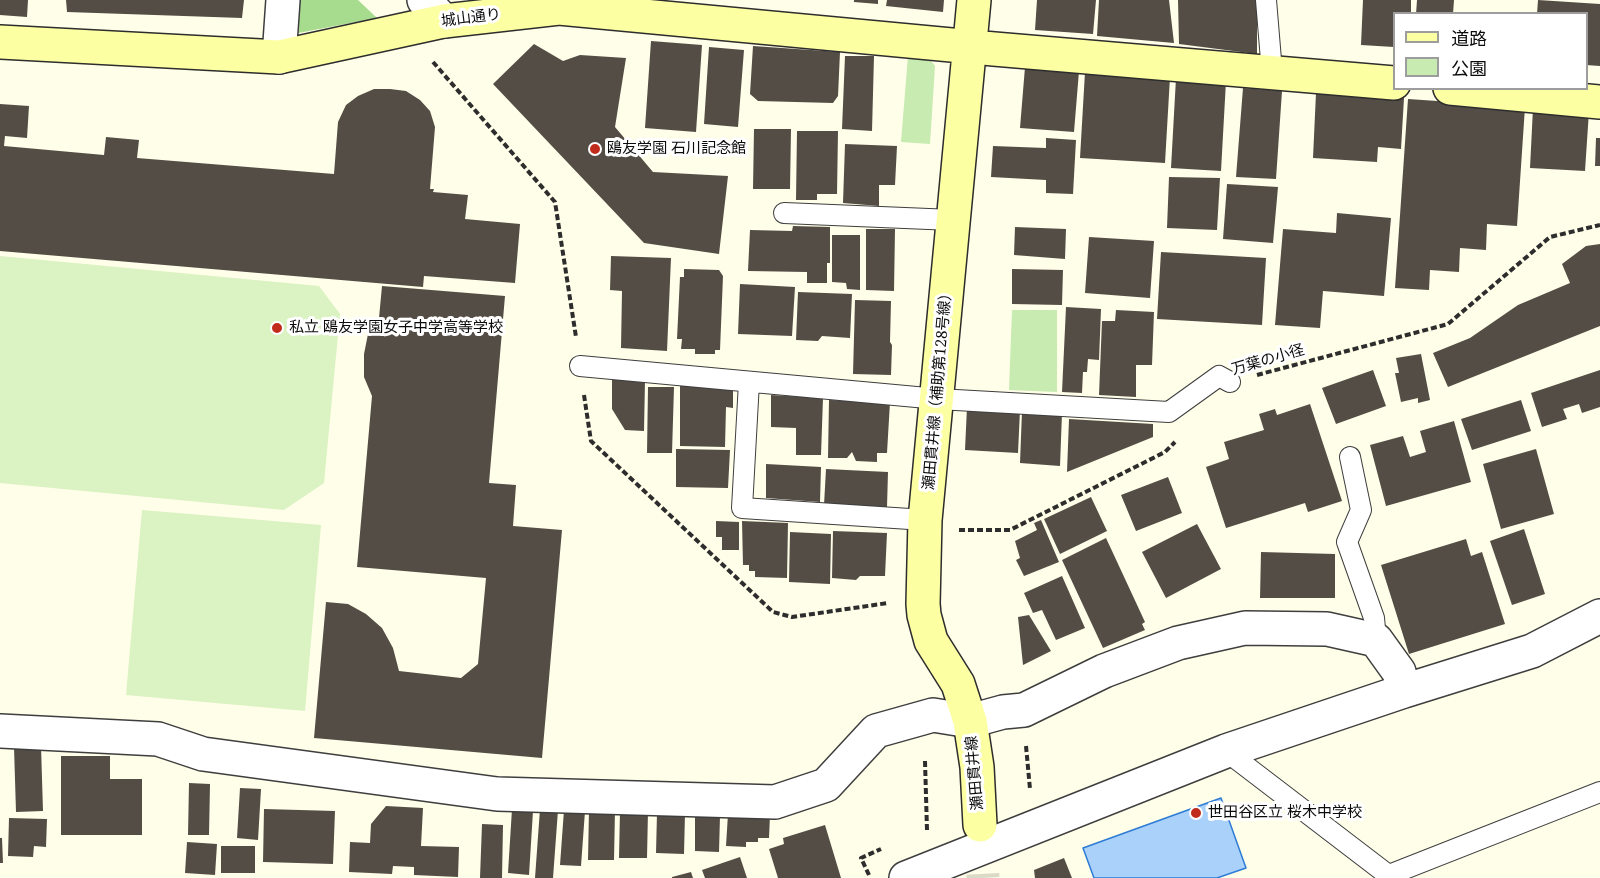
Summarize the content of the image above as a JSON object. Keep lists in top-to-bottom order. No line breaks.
{"streets":{"street":["城山通り","瀬田貫井線（補助第128号線）","瀬田貫井線"],"path":["万葉の小径"]},"crossings":[["城山通り","瀬田貫井線（補助第128号線）"],["瀬田貫井線（補助第128号線）","瀬田貫井線"]],"places":["鴎友学園 石川記念館","私立 鴎友学園女子中学高等学校","世田谷区立 桜木中学校"],"legend":["道路","公園"]}
